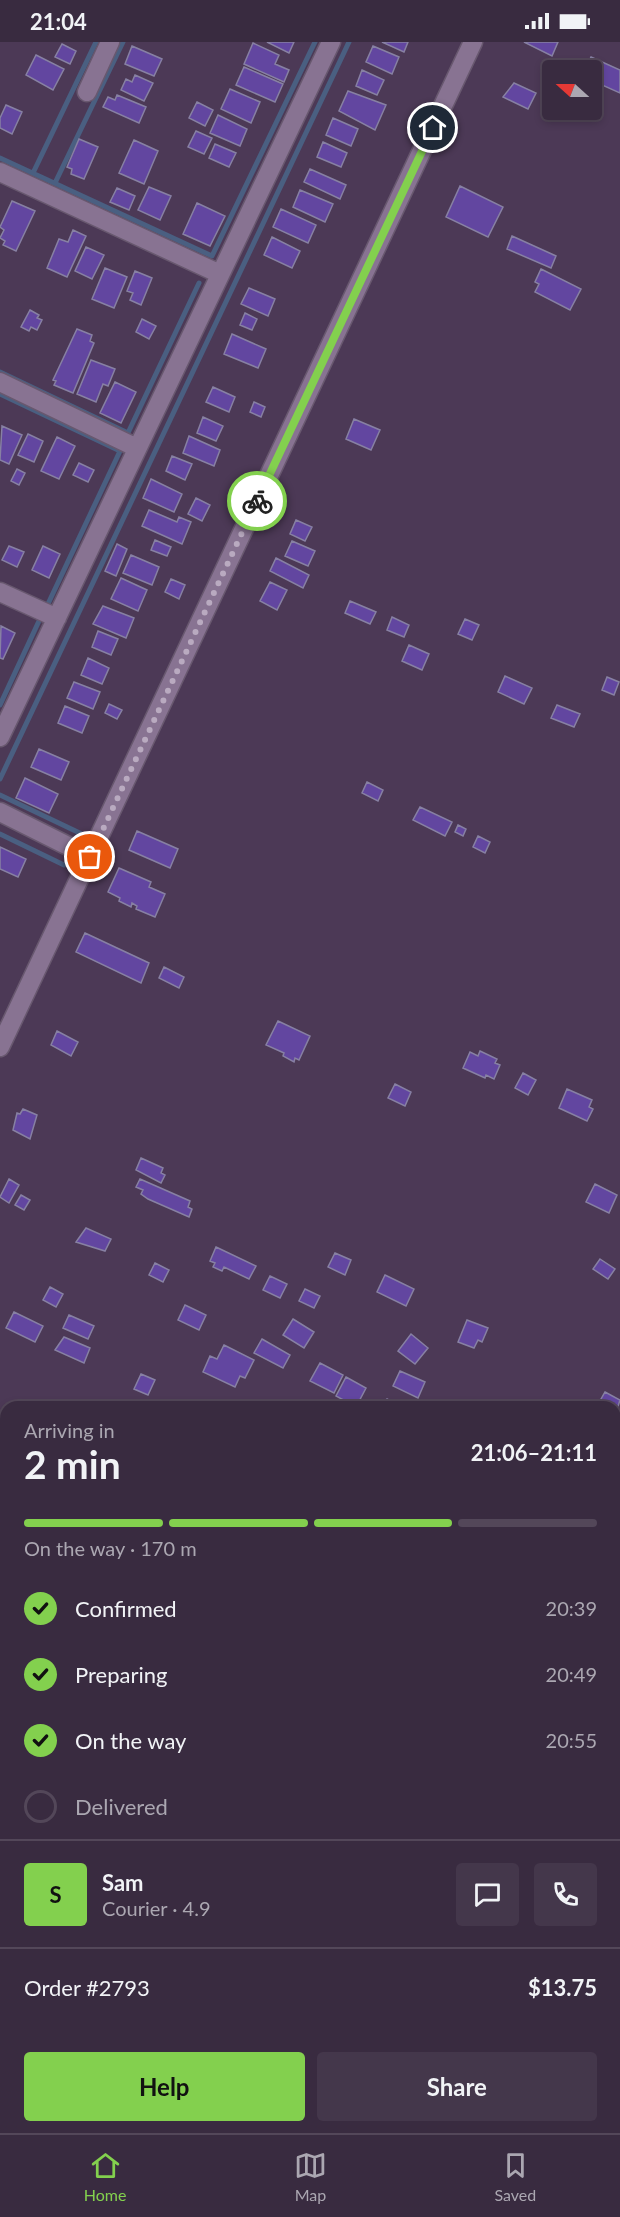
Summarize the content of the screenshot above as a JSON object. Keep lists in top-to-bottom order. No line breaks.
{"north":"left","page":{"status":"21:04","heading":["2 min","Arriving in","21:06–21:11"],"panel":["Sam","Courier · 4.9","Order #2793","$13.75"],"bar":"On the way · 170 m","list":[["Confirmed","20:39"],["Preparing","20:49"],["On the way","20:55"],"Delivered"],"round":"S","buttons":["Help","Share"],"tabs":["Home","Map","Saved"]}}
